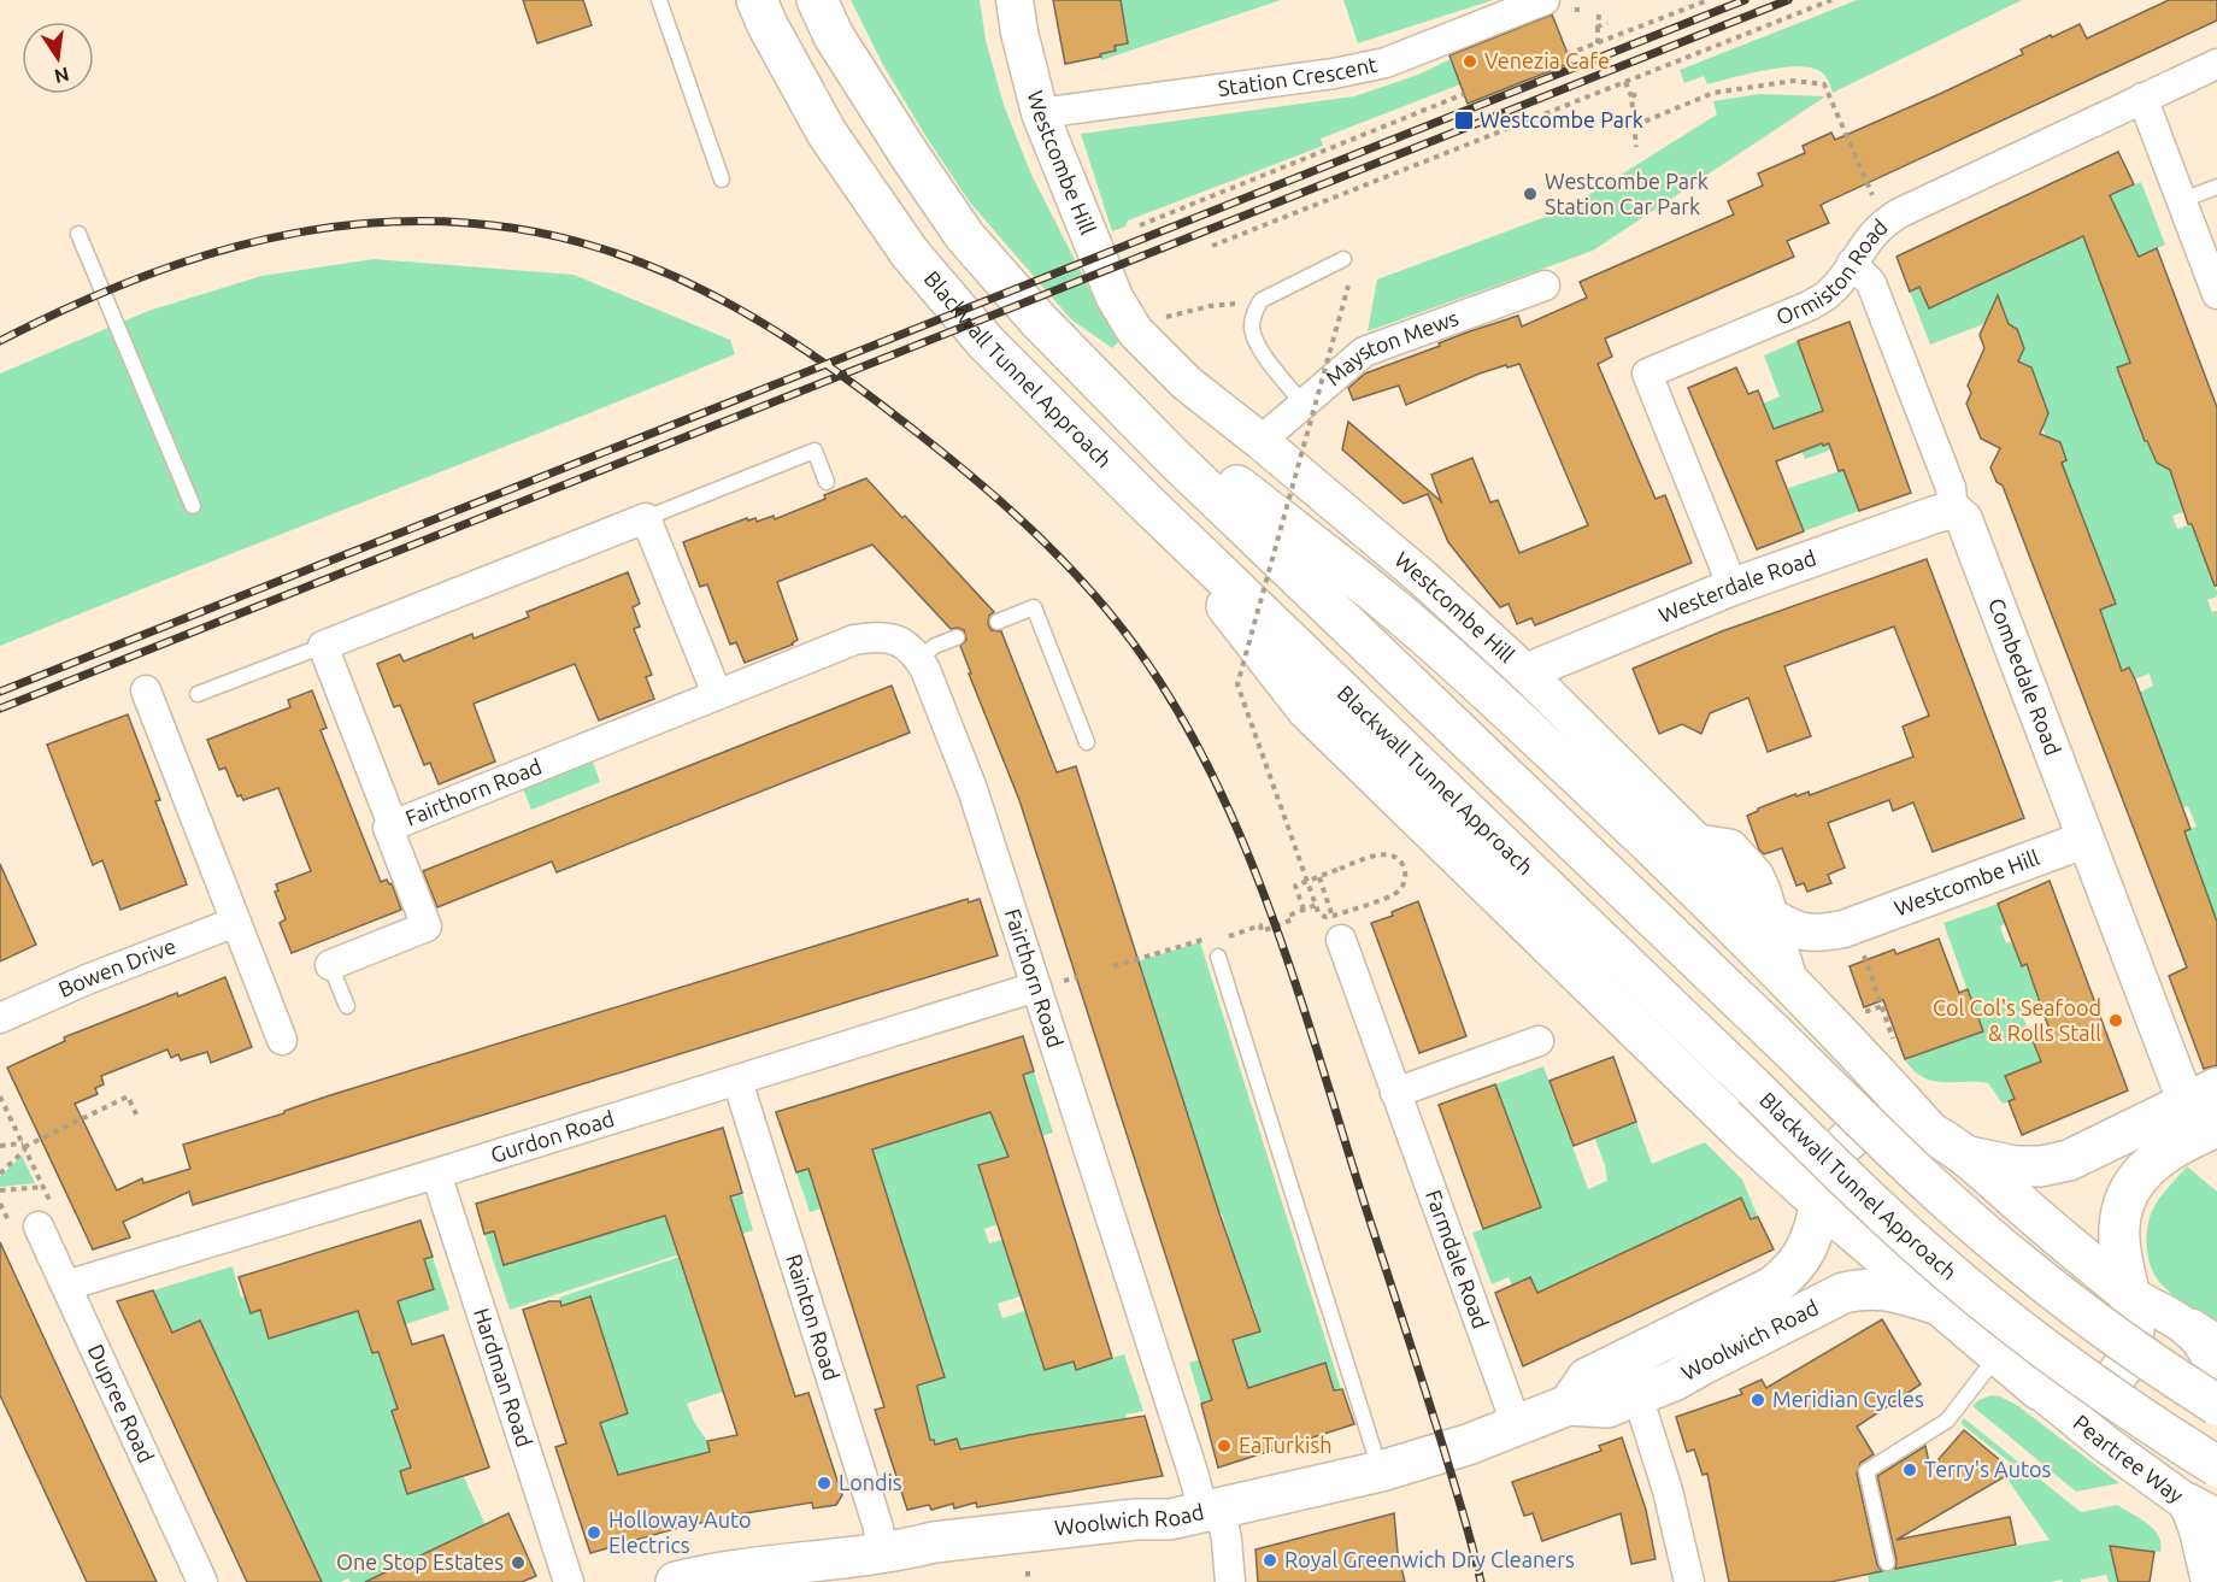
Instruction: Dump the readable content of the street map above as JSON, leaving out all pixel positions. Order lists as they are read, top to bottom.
{
  "streets": {
    "main road": ["Blackwall Tunnel Approach", "Woolwich Road"],
    "street": [
      "Station Crescent",
      "Westcombe Hill",
      "Ormiston Road",
      "Mayston Mews",
      "Westerdale Road",
      "Combedale Road",
      "Fairthorn Road",
      "Bowen Drive",
      "Gurdon Road",
      "Farmdale Road",
      "Rainton Road",
      "Hardman Road",
      "Dupree Road",
      "Peartree Way"
    ]
  },
  "crossings": [
    ["Station Crescent", "Westcombe Hill"],
    ["Westcombe Hill", "Mayston Mews"],
    ["Westcombe Hill", "Westerdale Road"],
    ["Westcombe Hill", "Combedale Road"],
    ["Ormiston Road", "Westerdale Road"],
    ["Ormiston Road", "Combedale Road"],
    ["Westerdale Road", "Combedale Road"],
    ["Combedale Road", "Woolwich Road"],
    ["Fairthorn Road", "Gurdon Road"],
    ["Fairthorn Road", "Woolwich Road"],
    ["Gurdon Road", "Rainton Road"],
    ["Gurdon Road", "Hardman Road"],
    ["Gurdon Road", "Dupree Road"],
    ["Farmdale Road", "Woolwich Road"],
    ["Rainton Road", "Woolwich Road"],
    ["Woolwich Road", "Peartree Way"]
  ],
  "places": {
    "other": [
      "Venezia Cafe",
      "Westcombe Park Station Car Park",
      "Col Col's Seafood & Rolls Stall",
      "Meridian Cycles",
      "EaTurkish",
      "Terry's Autos",
      "Londis",
      "Holloway Auto Electrics",
      "Royal Greenwich Dry Cleaners",
      "One Stop Estates"
    ],
    "transit": ["Westcombe Park"]
  },
  "north": "bottom"
}
